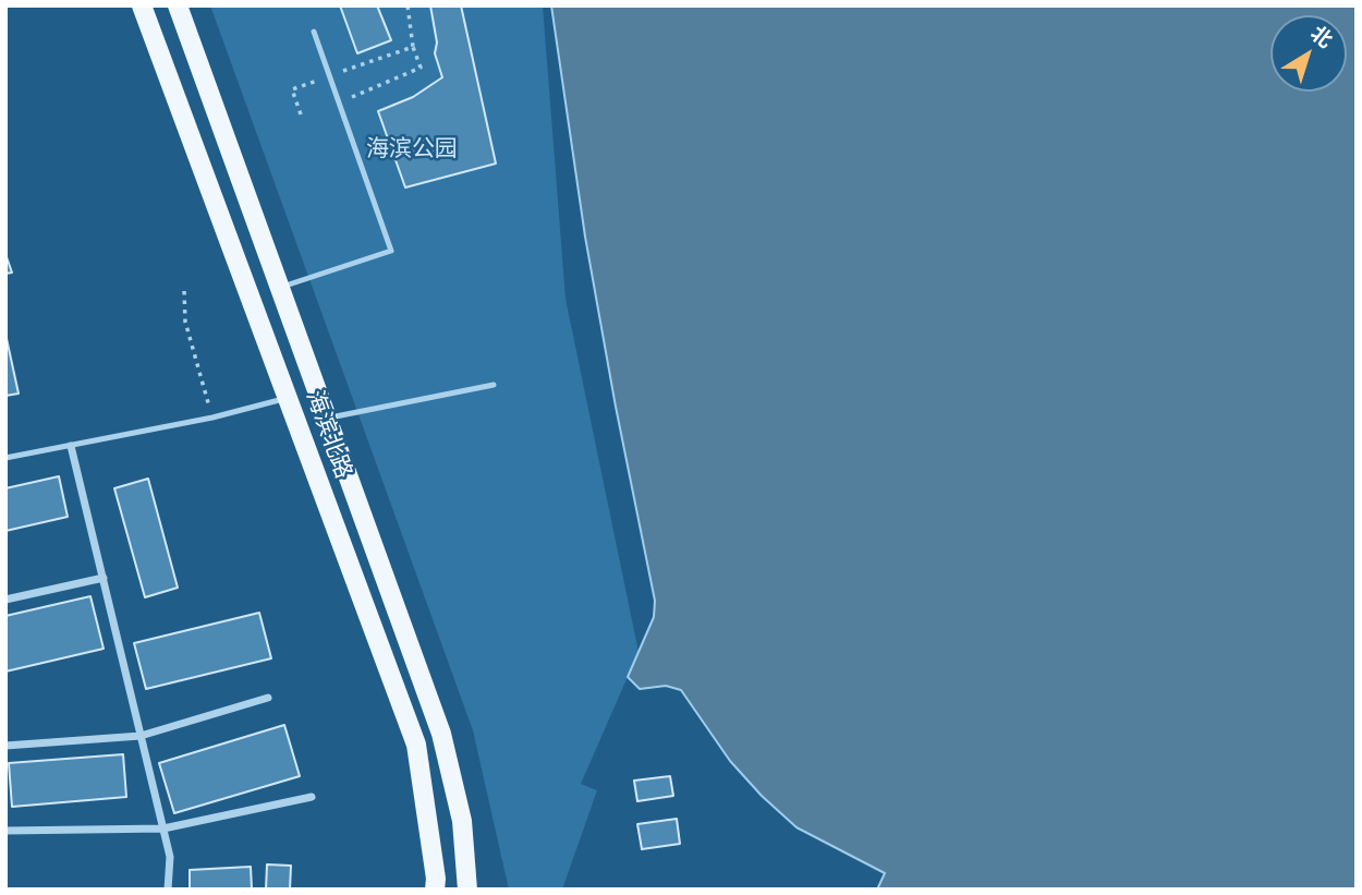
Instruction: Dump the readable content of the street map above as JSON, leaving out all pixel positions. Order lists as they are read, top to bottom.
{
  "streets": {
    "main road": ["海滨北路"]
  },
  "parks": ["海滨公园"],
  "north": "top right"
}
